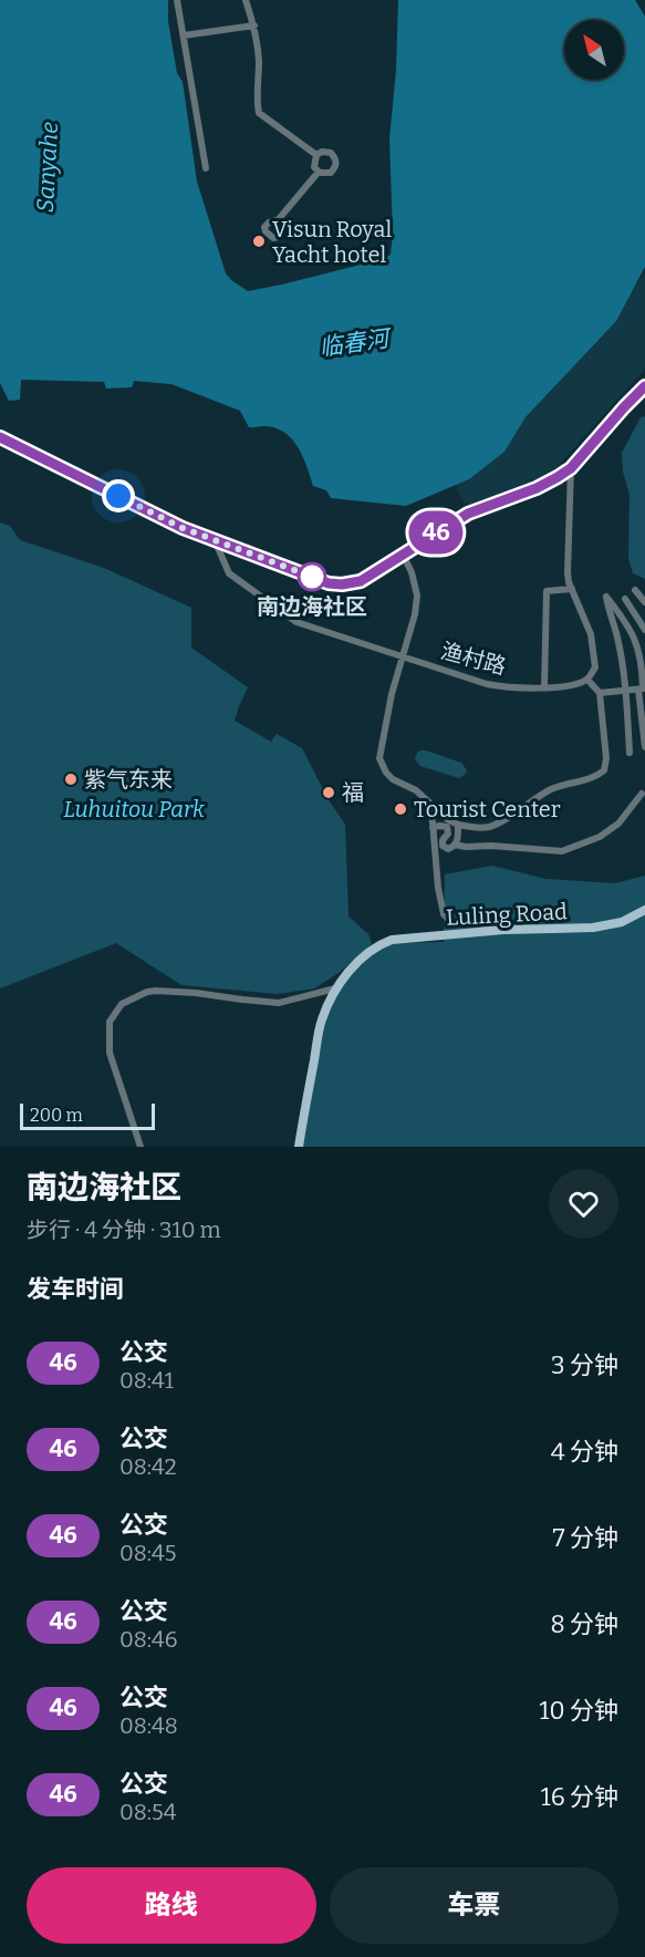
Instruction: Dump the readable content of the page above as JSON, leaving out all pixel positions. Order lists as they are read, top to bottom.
{
  "streets": {
    "main road": ["Luling Road"],
    "street": ["渔村路"]
  },
  "water": ["Sanyahe", "临春河"],
  "parks": ["Luhuitou Park"],
  "places": [
    "Visun Royal Yacht hotel",
    "南边海社区",
    "紫气东来",
    "福",
    "Tourist Center"
  ],
  "lines": ["bus line 46"],
  "scale_bar": "200 m",
  "north": "top left",
  "page": {
    "on_map": "46",
    "scale": "200 m",
    "heading": [
      ["南边海社区", "步行 · 4 分钟 · 310 m"],
      "发车时间"
    ],
    "list": [
      {
        "mark": "46",
        "name": "公交",
        "note": "08:41",
        "value": "3 分钟"
      },
      {
        "mark": "46",
        "name": "公交",
        "note": "08:42",
        "value": "4 分钟"
      },
      {
        "mark": "46",
        "name": "公交",
        "note": "08:45",
        "value": "7 分钟"
      },
      {
        "mark": "46",
        "name": "公交",
        "note": "08:46",
        "value": "8 分钟"
      },
      {
        "mark": "46",
        "name": "公交",
        "note": "08:48",
        "value": "10 分钟"
      },
      {
        "mark": "46",
        "name": "公交",
        "note": "08:54",
        "value": "16 分钟"
      }
    ],
    "buttons": ["路线", "车票"]
  }
}
